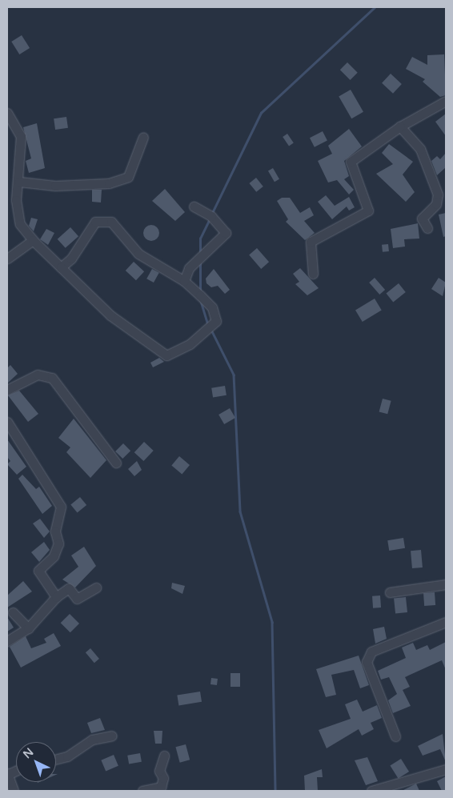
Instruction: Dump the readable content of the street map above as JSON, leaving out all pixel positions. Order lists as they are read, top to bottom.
{
  "north": "top left"
}
